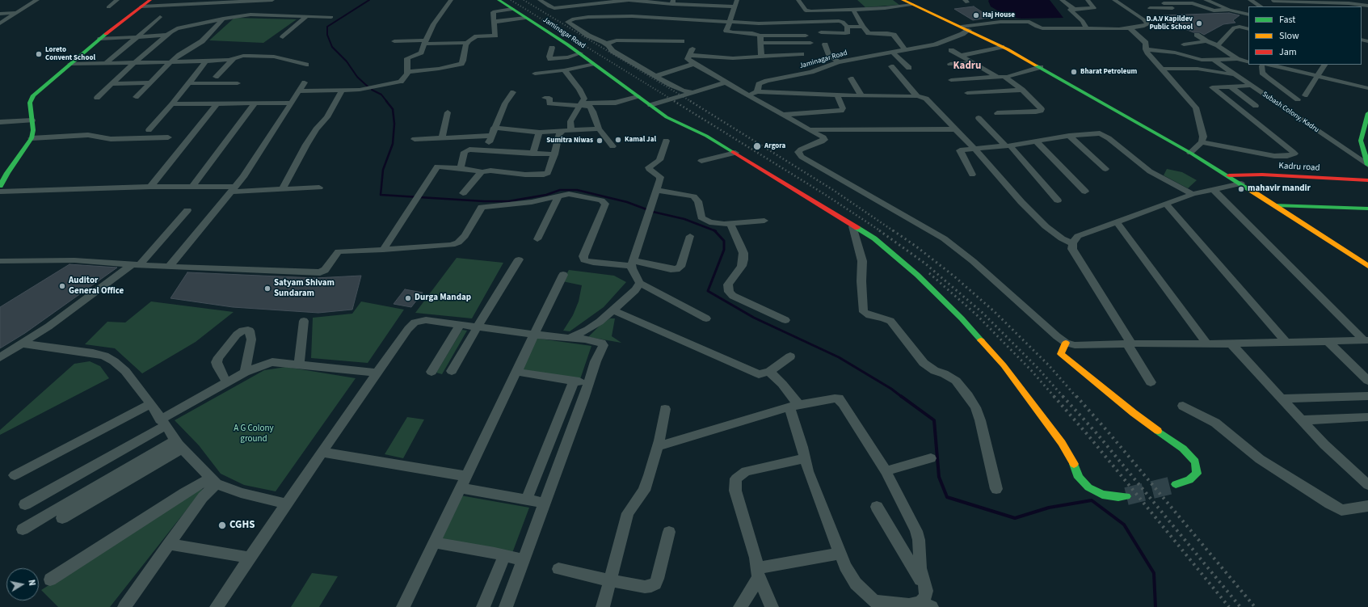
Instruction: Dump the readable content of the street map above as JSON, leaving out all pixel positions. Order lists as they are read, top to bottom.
{
  "streets": {
    "street": ["Jaminagar Road", "Subash Colony, Kadru", "Kadru road"]
  },
  "districts": ["Kadru"],
  "parks": ["A G Colony ground"],
  "places": [
    "Haj House",
    "D.A.V Kapildev Public School",
    "Loreto Convent School",
    "Bharat Petroleum",
    "Kamal Jal",
    "Sumitra Niwas",
    "Argora",
    "mahavir mandir",
    "Auditor General Office",
    "Satyam Shivam Sundaram",
    "Durga Mandap",
    "CGHS"
  ],
  "legend": ["Fast", "Slow", "Jam"],
  "north": "right"
}
